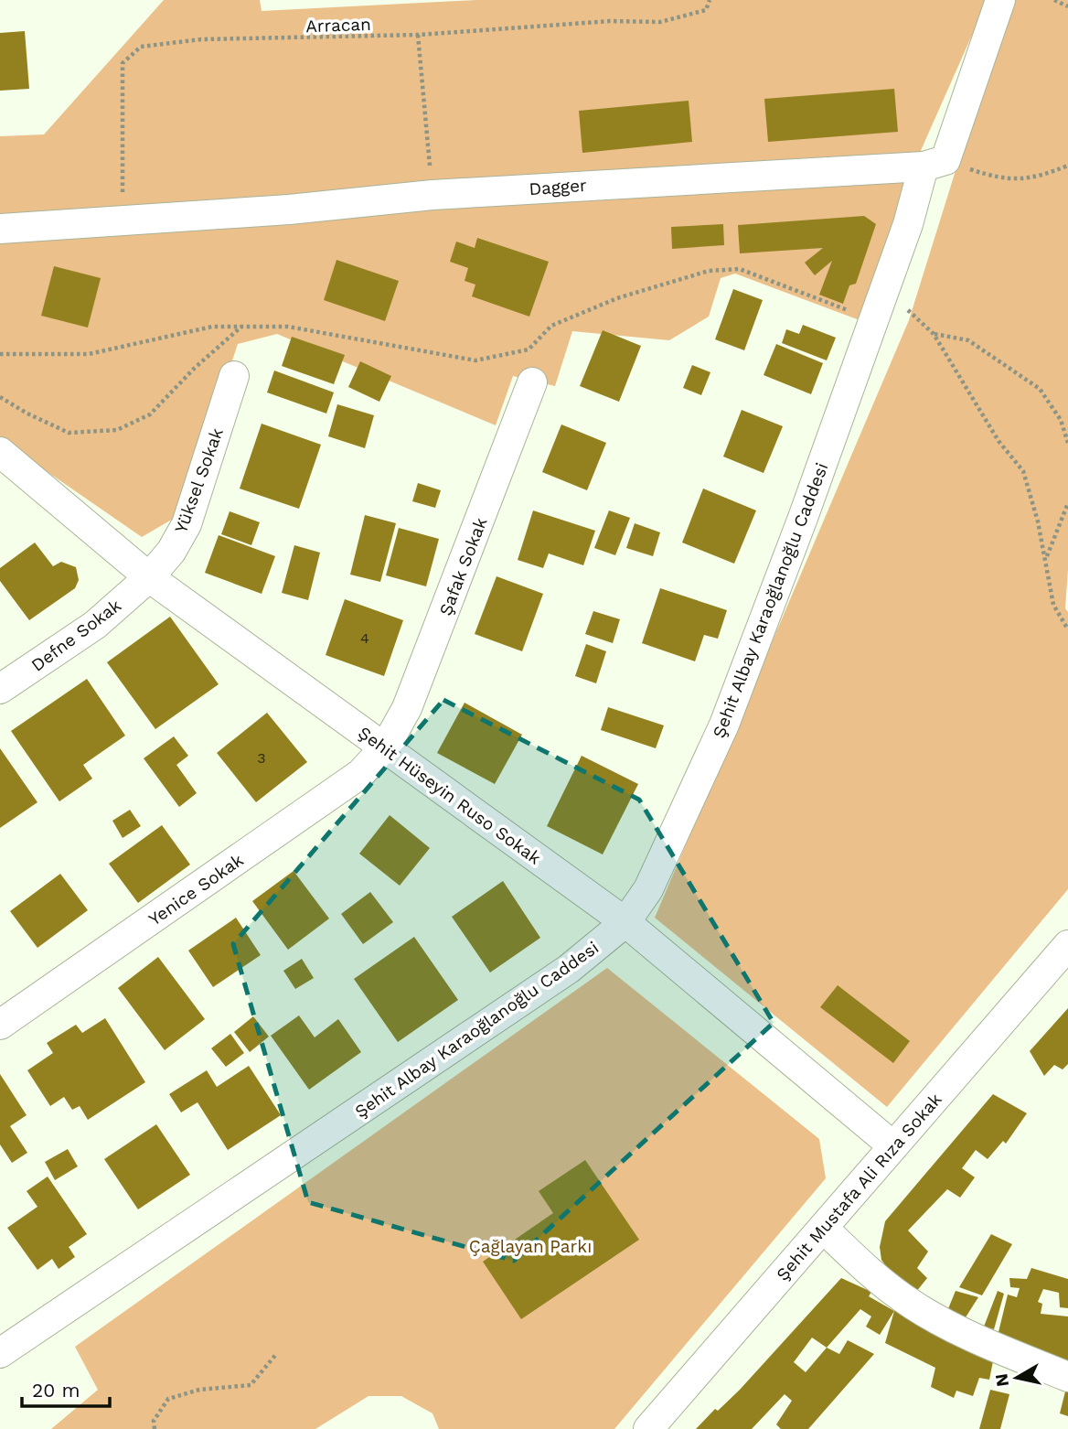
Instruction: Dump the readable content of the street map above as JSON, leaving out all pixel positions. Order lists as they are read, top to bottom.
{
  "streets": {
    "street": [
      "Dagger",
      "Yüksel Sokak",
      "Şafak Sokak",
      "Şehit Albay Karaoğlanoğlu Caddesi",
      "Defne Sokak",
      "Şehit Hüseyin Ruso Sokak",
      "Yenice Sokak",
      "Şehit Mustafa Ali Rıza Sokak"
    ],
    "path": ["Arracan"]
  },
  "crossings": [
    ["Arracan", "Dagger"],
    ["Dagger", "Şehit Albay Karaoğlanoğlu Caddesi"],
    ["Yüksel Sokak", "Defne Sokak"],
    ["Yüksel Sokak", "Şehit Hüseyin Ruso Sokak"],
    ["Şafak Sokak", "Şehit Hüseyin Ruso Sokak"],
    ["Şafak Sokak", "Yenice Sokak"],
    ["Şehit Albay Karaoğlanoğlu Caddesi", "Şehit Hüseyin Ruso Sokak"],
    ["Defne Sokak", "Şehit Hüseyin Ruso Sokak"],
    ["Şehit Hüseyin Ruso Sokak", "Yenice Sokak"],
    ["Şehit Hüseyin Ruso Sokak", "Şehit Mustafa Ali Rıza Sokak"]
  ],
  "parks": ["Çağlayan Parkı"],
  "house_numbers": ["4", "3"],
  "scale_bar": "20 m",
  "north": "left"
}
